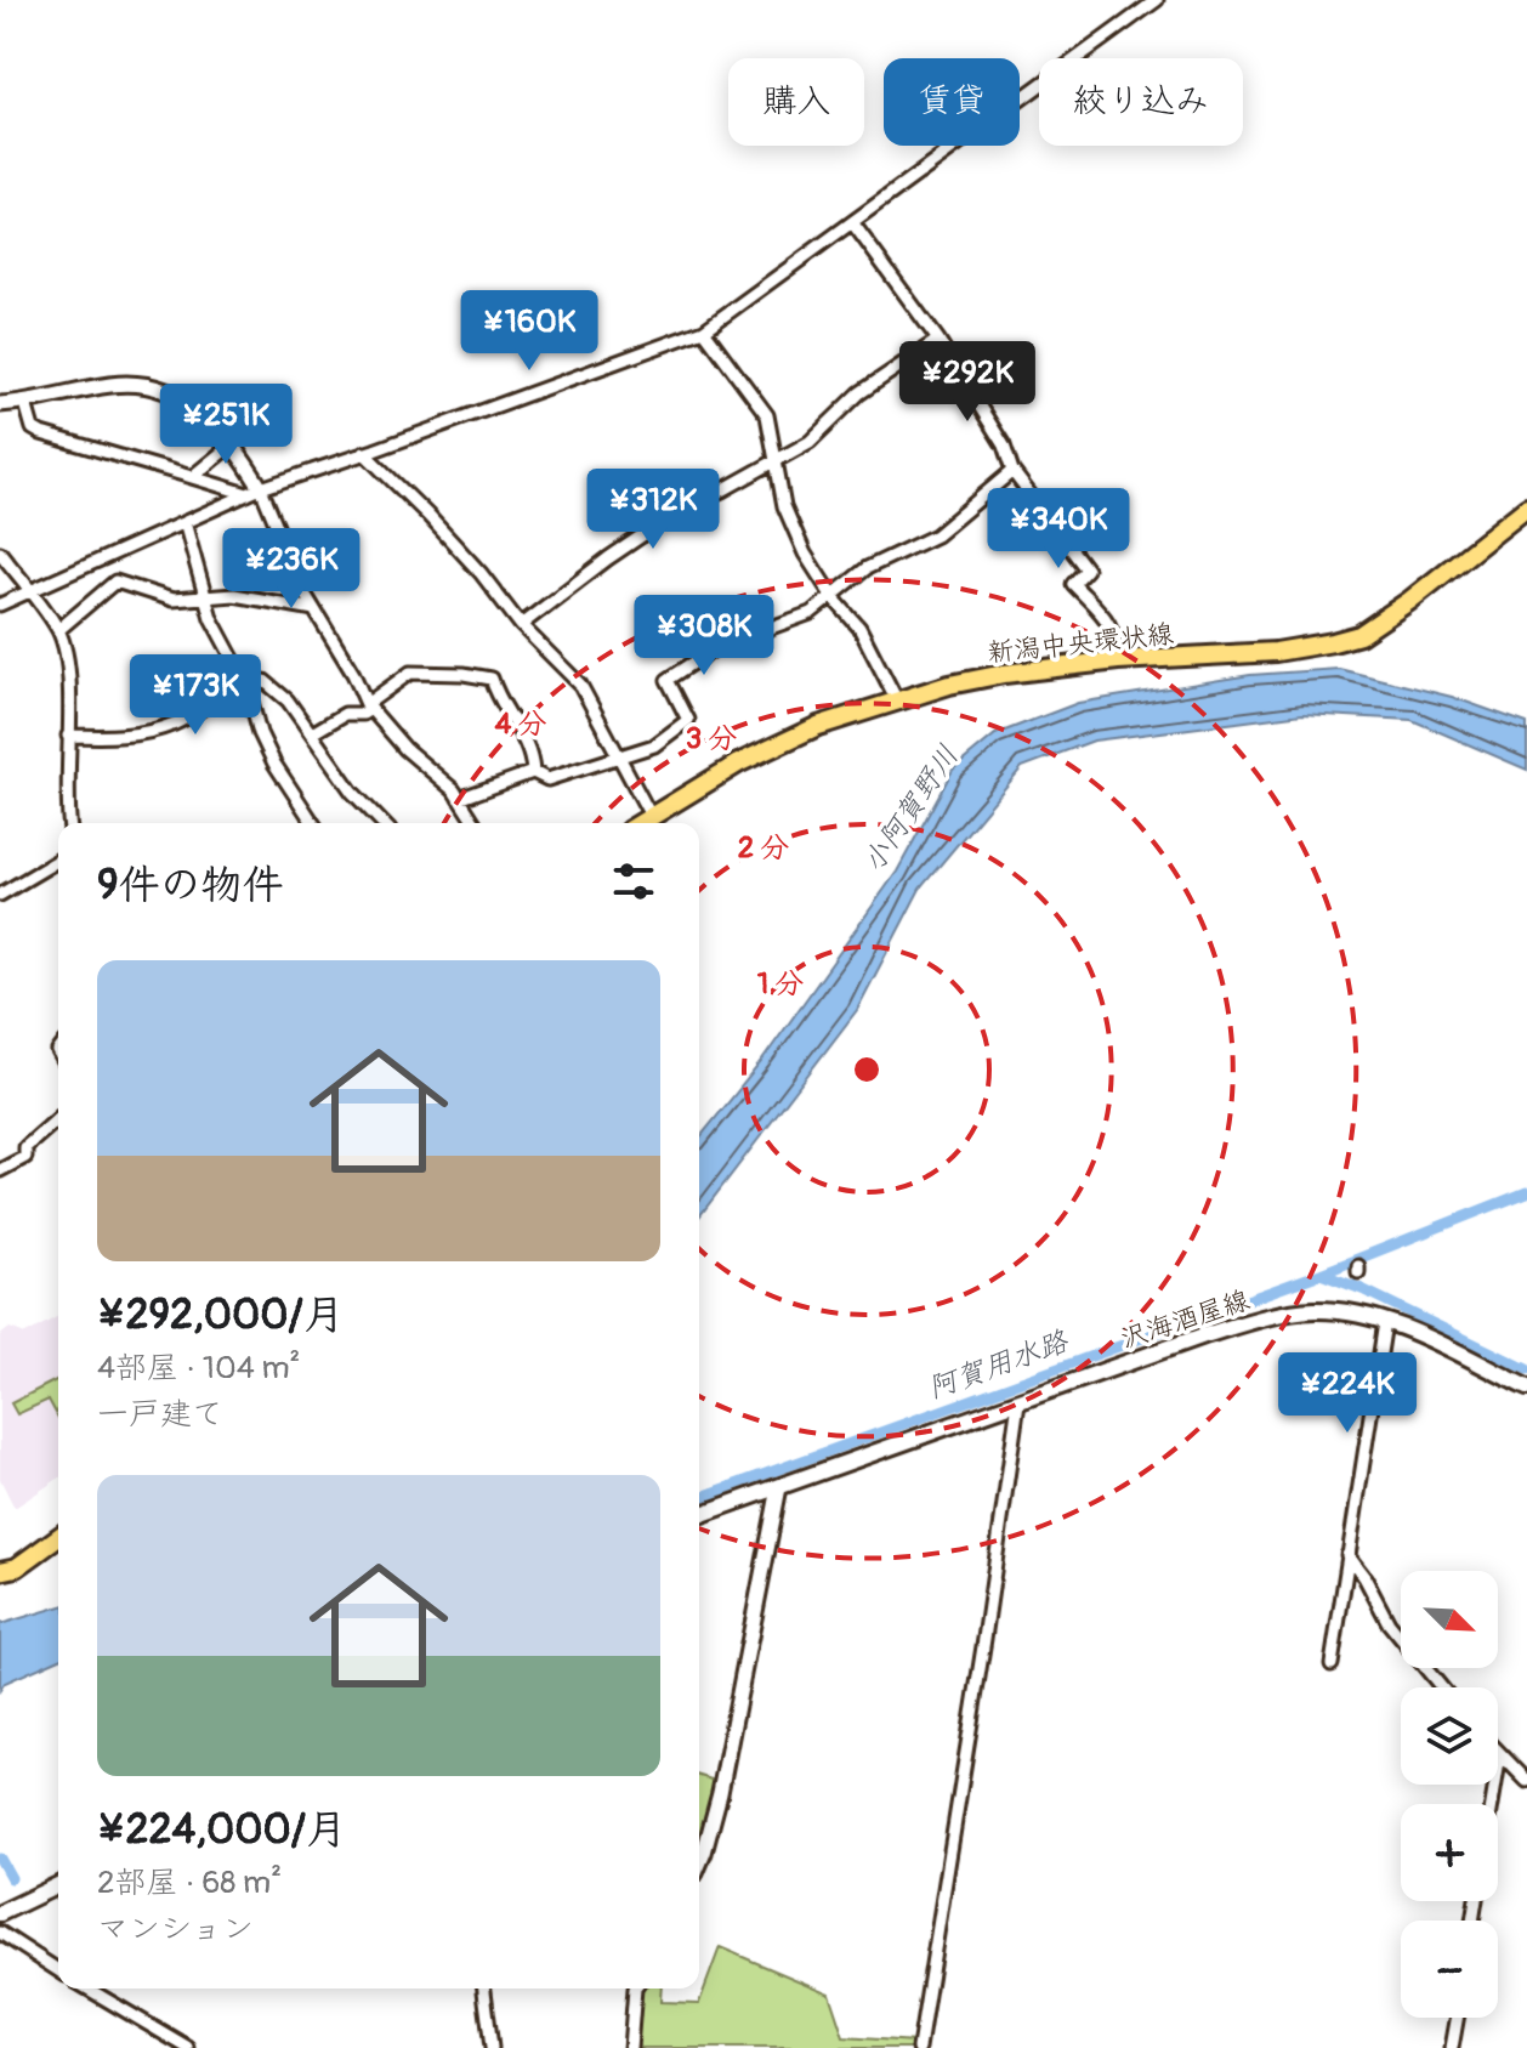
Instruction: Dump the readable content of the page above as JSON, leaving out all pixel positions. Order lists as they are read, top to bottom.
{
  "streets": {
    "main road": ["新潟中央環状線", "沢海酒屋線"]
  },
  "water": ["小阿賀野川", "阿賀用水路"],
  "north": "bottom right",
  "page": {
    "chip": ["購入", "賃貸", "絞り込み"],
    "price": [
      "¥160K",
      "¥292K",
      "¥251K",
      "¥312K",
      "¥340K",
      "¥236K",
      "¥308K",
      "¥173K",
      "¥224K"
    ],
    "heading": "9件の物件",
    "list": [
      {
        "name": "¥292,000/月",
        "note": "4部屋 · 104 m² · 一戸建て"
      },
      {
        "name": "¥224,000/月",
        "note": "2部屋 · 68 m² · マンション"
      }
    ],
    "map_buttons": ["+", "−"]
  },
  "rings": [
    "4 分",
    "3 分",
    "2 分",
    "1 分"
  ]
}
